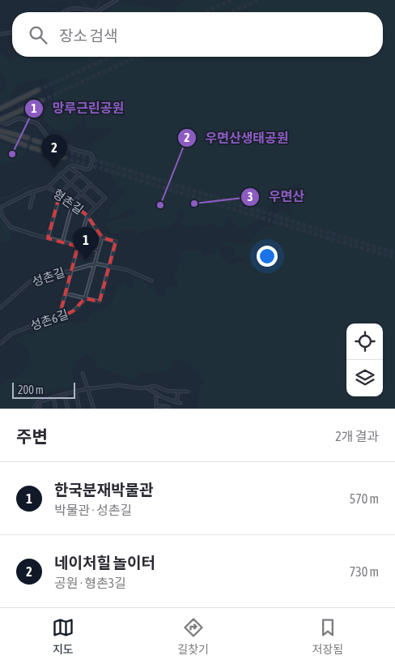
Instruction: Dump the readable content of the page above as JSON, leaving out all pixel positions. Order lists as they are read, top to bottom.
{
  "streets": {
    "street": ["형촌길", "성촌길", "성촌6길"]
  },
  "crossings": [
    ["성촌길", "성촌6길"]
  ],
  "places": ["망루근린공원", "우면산", "우면산생태공원"],
  "scale_bar": "200 m",
  "page": {
    "search": "장소 검색",
    "pins": ["2", "1"],
    "scale": "200 m",
    "heading": ["주변", "2개 결과"],
    "list": [
      {
        "mark": "1",
        "name": "한국분재박물관",
        "note": "박물관 · 성촌길",
        "value": "570 m"
      },
      {
        "mark": "2",
        "name": "네이처힐 놀이터",
        "note": "공원 · 형촌3길",
        "value": "730 m"
      }
    ],
    "nav": ["지도", "길찾기", "저장됨"]
  }
}
